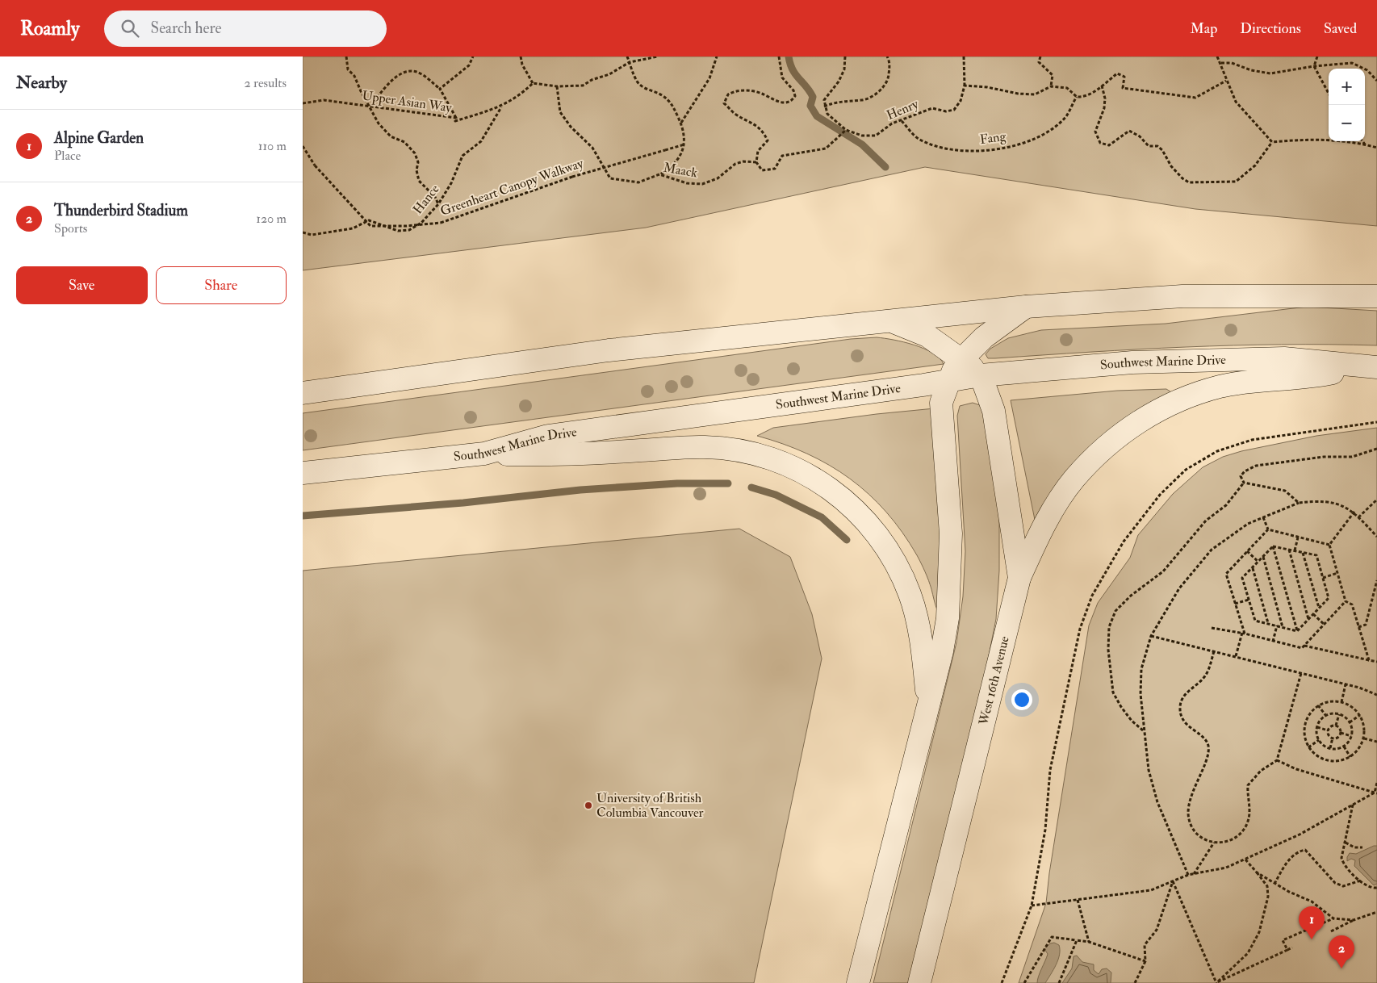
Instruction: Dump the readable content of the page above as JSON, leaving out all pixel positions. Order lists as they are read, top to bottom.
{
  "streets": {
    "main road": ["Southwest Marine Drive", "West 16th Avenue"],
    "path": [
      "Upper Asian Way",
      "Henry",
      "Fang",
      "Maack",
      "Greenheart Canopy Walkway",
      "Hance"
    ]
  },
  "crossings": [
    ["Upper Asian Way", "Hance"],
    ["Henry", "Fang"],
    ["Southwest Marine Drive", "West 16th Avenue"]
  ],
  "places": ["University of British Columbia Vancouver"],
  "page": {
    "header": "Roamly",
    "search": "Search here",
    "nav": ["Map", "Directions", "Saved"],
    "heading": ["Nearby", "2 results"],
    "map_buttons": ["+", "−"],
    "list": [
      {
        "mark": "1",
        "name": "Alpine Garden",
        "note": "Place",
        "value": "110 m"
      },
      {
        "mark": "2",
        "name": "Thunderbird Stadium",
        "note": "Sports",
        "value": "120 m"
      }
    ],
    "buttons": ["Save", "Share"],
    "pins": ["1", "2"]
  }
}
